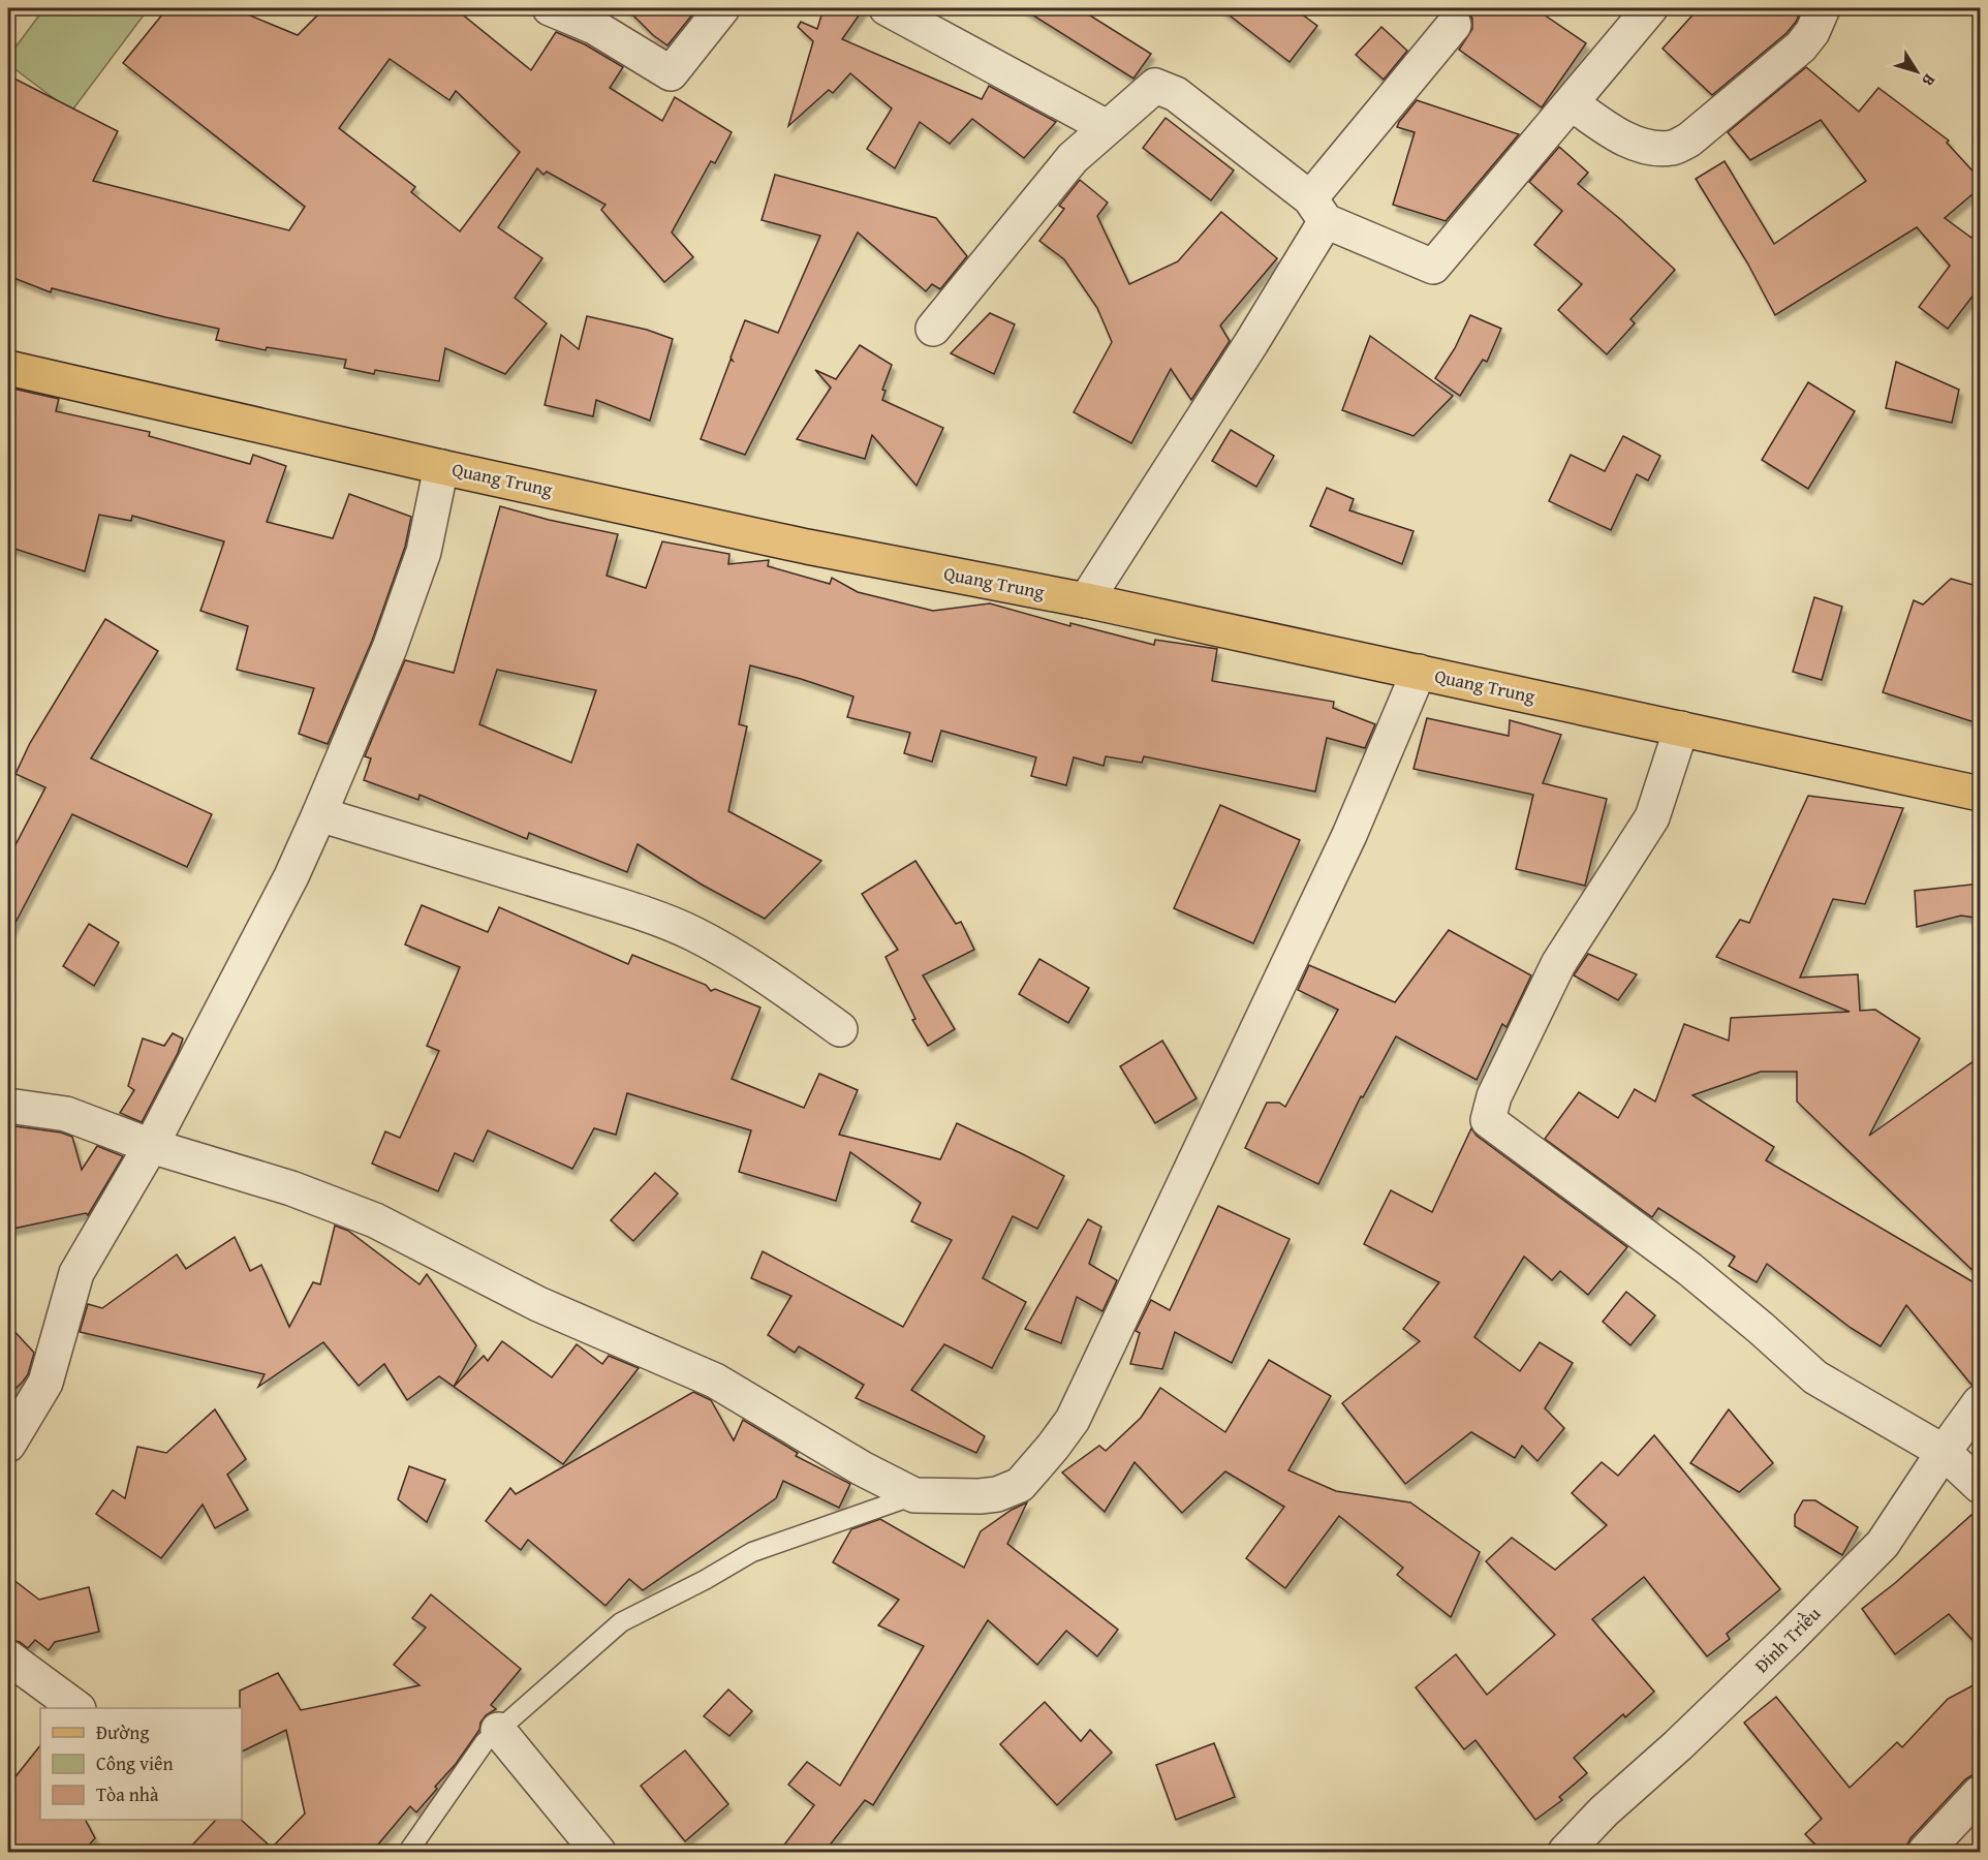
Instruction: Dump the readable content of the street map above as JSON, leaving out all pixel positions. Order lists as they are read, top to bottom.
{
  "streets": {
    "main road": ["Quang Trung"],
    "street": ["Đinh Triều"]
  },
  "legend": ["Đường", "Công viên", "Tòa nhà"],
  "north": "bottom right"
}
